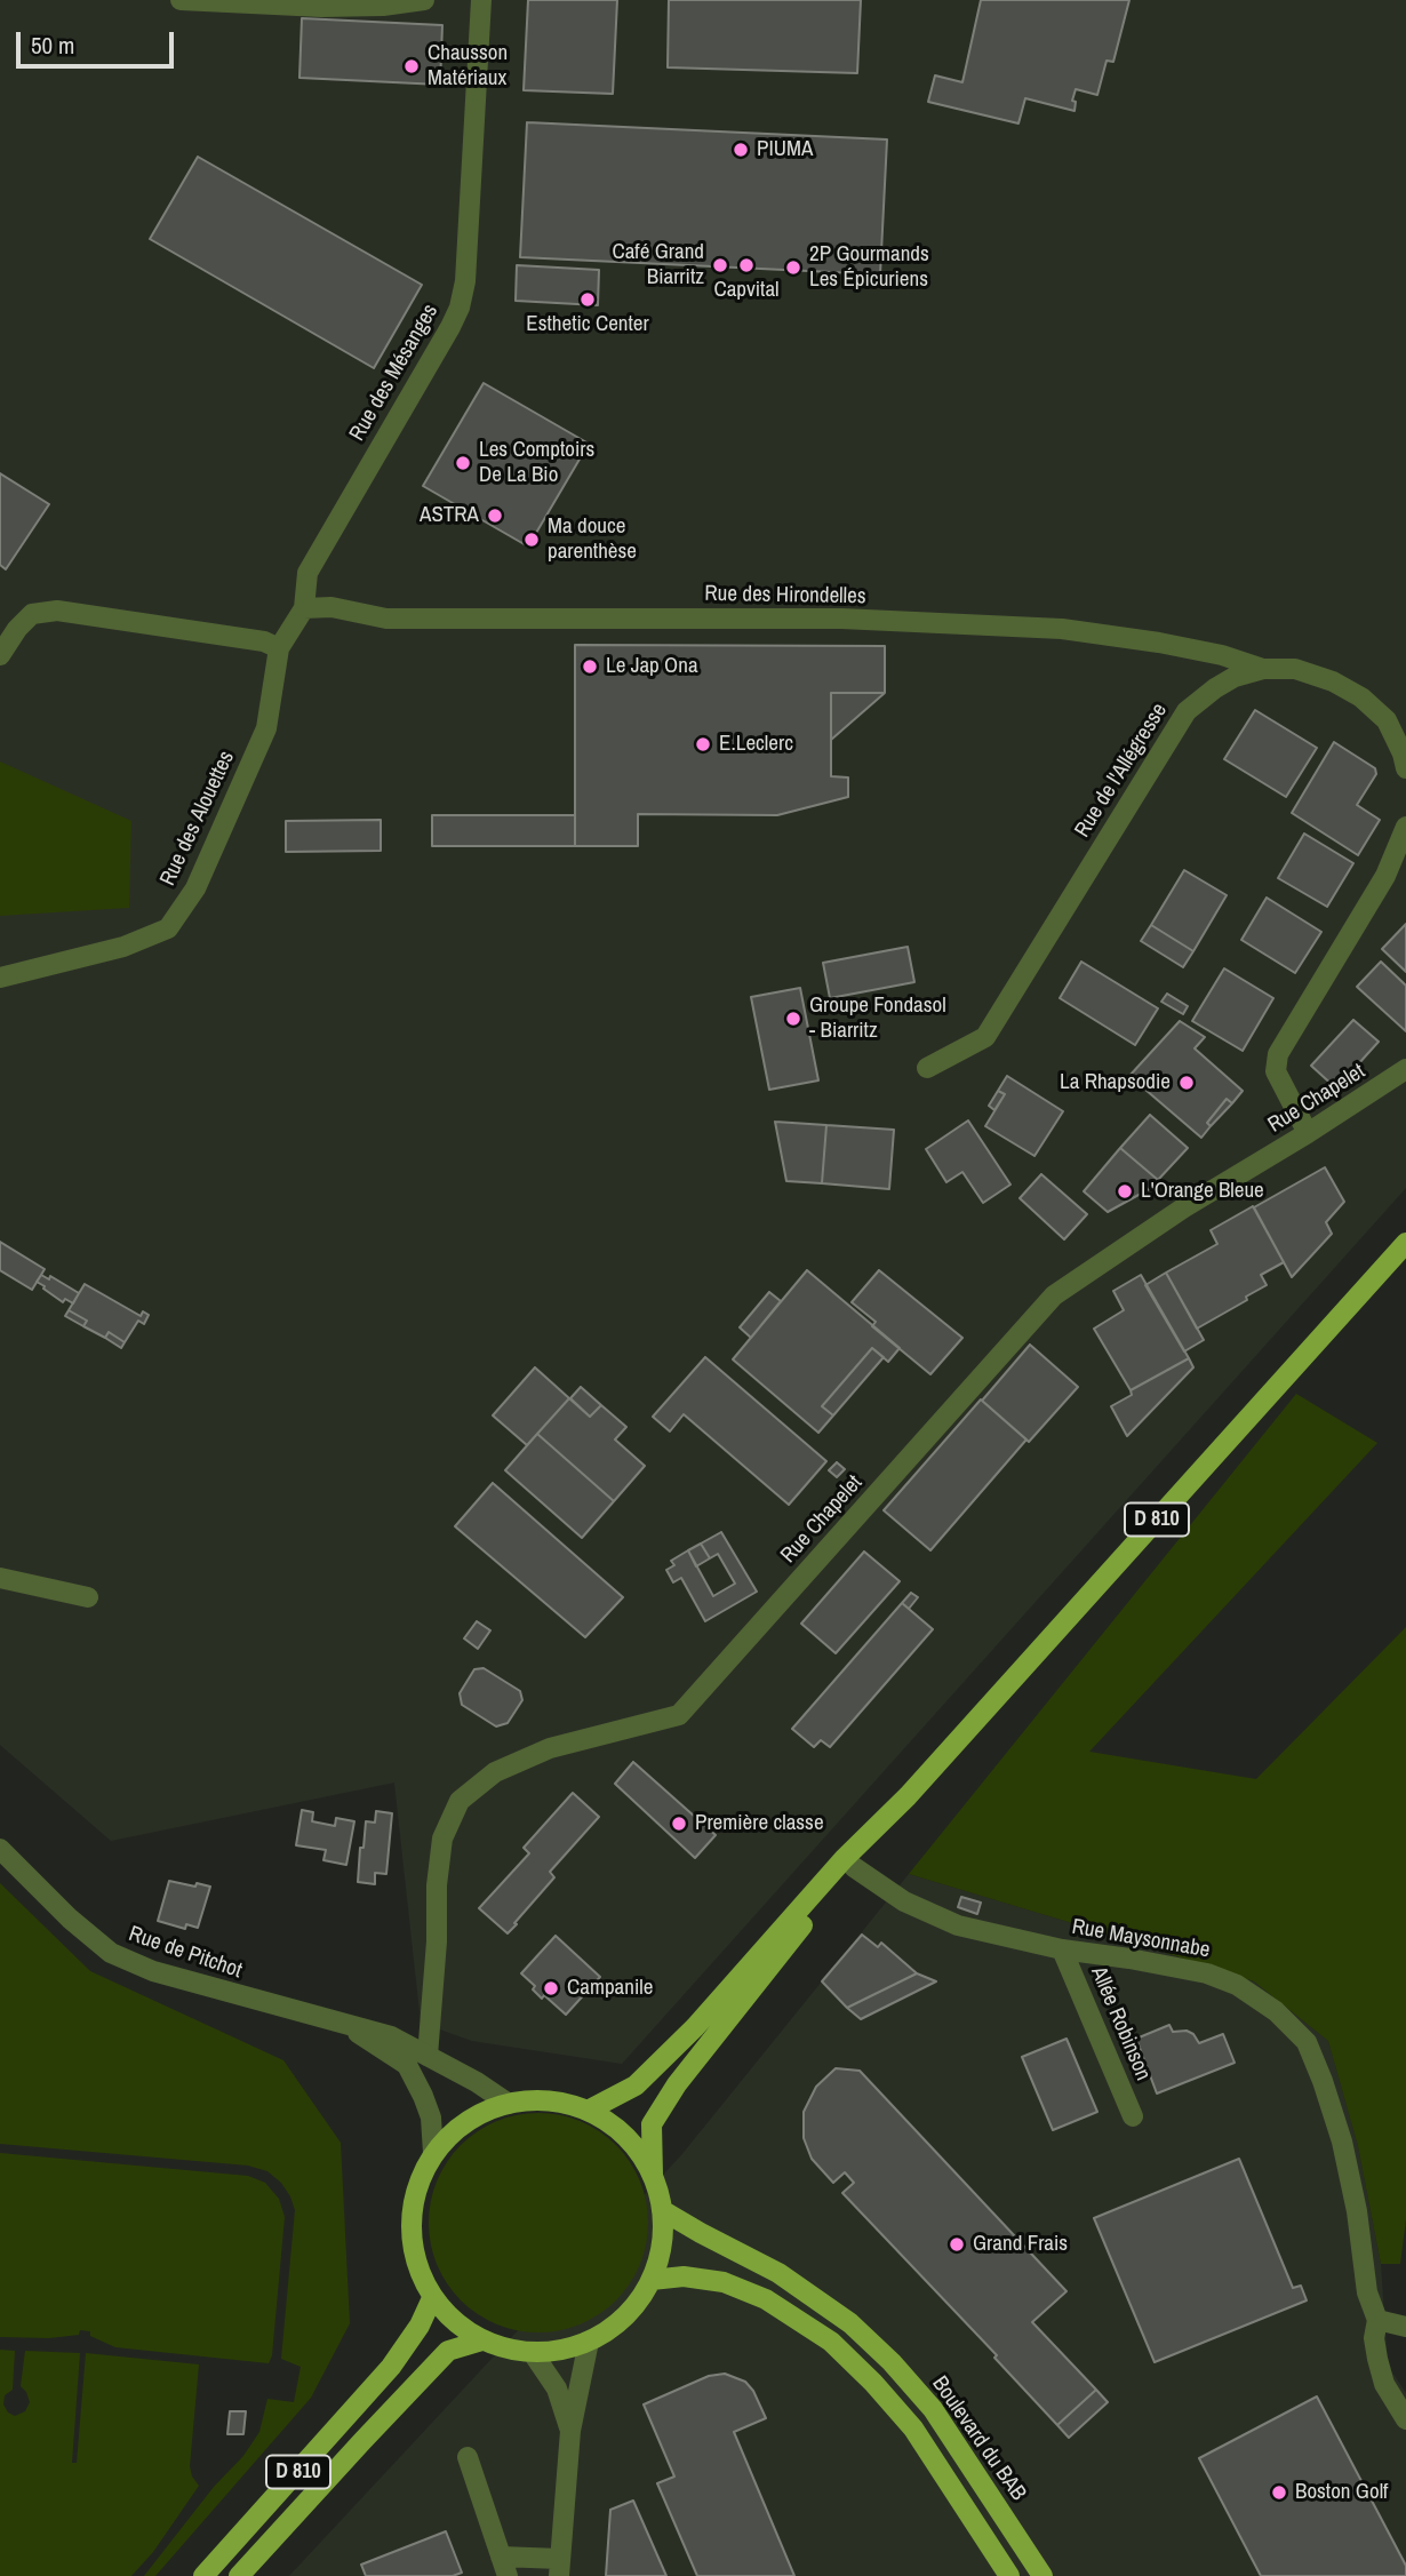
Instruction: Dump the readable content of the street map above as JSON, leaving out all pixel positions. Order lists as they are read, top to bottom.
{
  "streets": {
    "main road": ["D 810", "Boulevard du BAB"],
    "street": [
      "Rue des Mésanges",
      "Rue des Hirondelles",
      "Rue de l'Allégresse",
      "Rue des Alouettes",
      "Rue Chapelet",
      "Rue Maysonnabe",
      "Rue de Pitchot",
      "Allée Robinson"
    ]
  },
  "crossings": [
    ["Rue des Mésanges", "Rue des Hirondelles"],
    ["Rue des Mésanges", "Rue des Alouettes"],
    ["Rue des Hirondelles", "Rue de l'Allégresse"],
    ["Rue des Hirondelles", "Rue des Alouettes"],
    ["D 810", "Rue Maysonnabe"],
    ["D 810", "Boulevard du BAB"],
    ["Rue Maysonnabe", "Allée Robinson"]
  ],
  "places": [
    "Chausson Matériaux",
    "PIUMA",
    "Café Grand Biarritz",
    "Capvital",
    "2P Gourmands Les Épicuriens",
    "Esthetic Center",
    "Les Comptoirs De La Bio",
    "ASTRA",
    "Ma douce parenthèse",
    "Le Jap Ona",
    "E.Leclerc",
    "Groupe Fondasol - Biarritz",
    "La Rhapsodie",
    "L'Orange Bleue",
    "Première classe",
    "Campanile",
    "Grand Frais",
    "Boston Golf"
  ],
  "scale_bar": "50 m"
}
